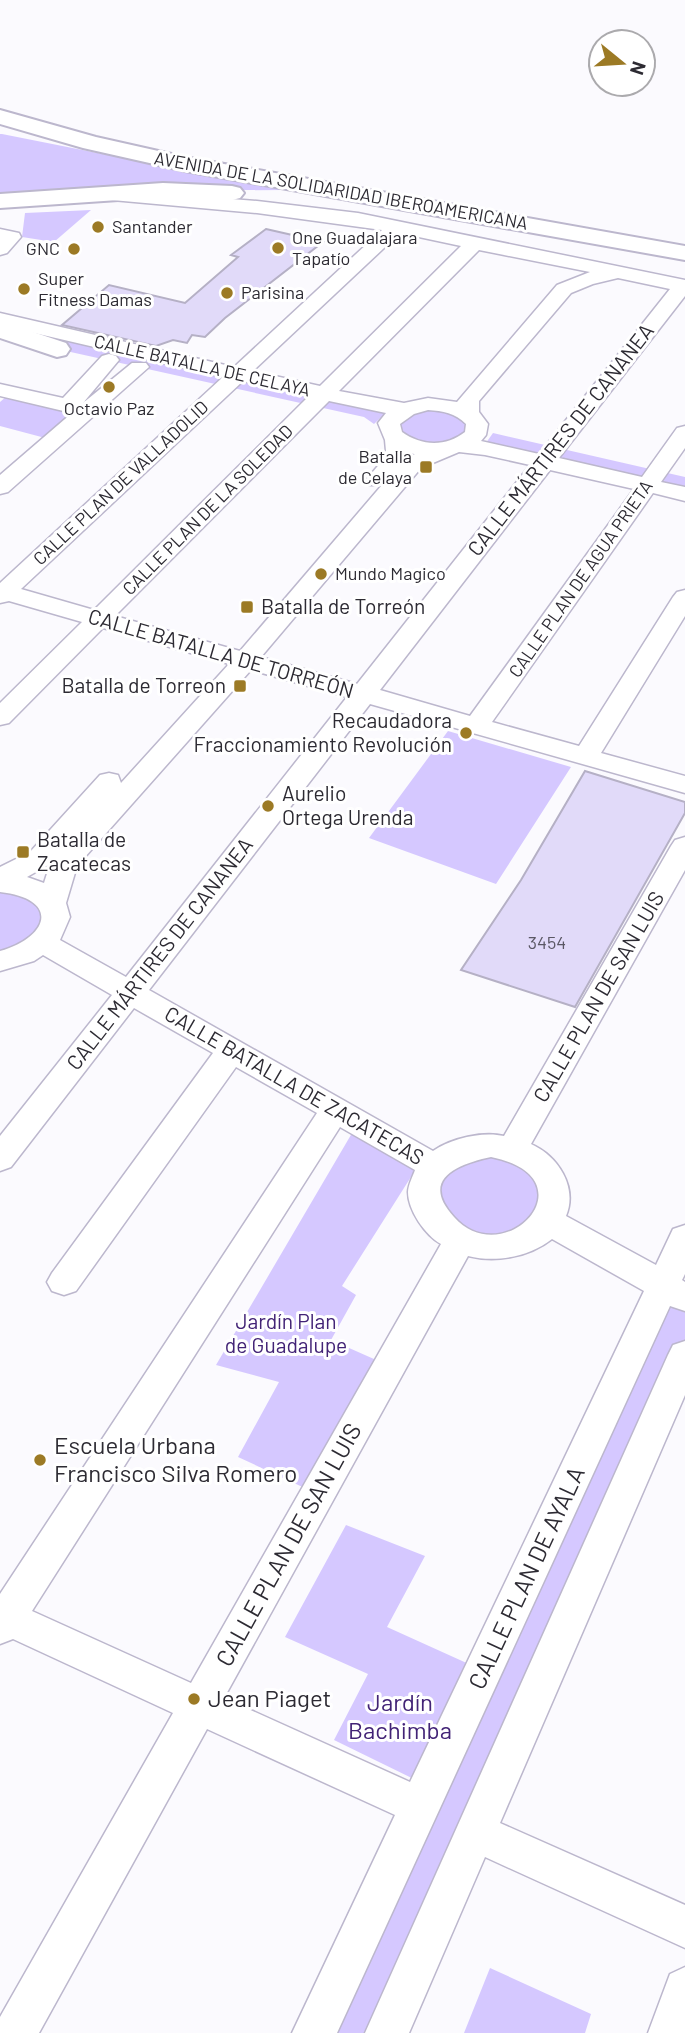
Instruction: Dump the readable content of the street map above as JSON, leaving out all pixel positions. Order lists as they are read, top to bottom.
{
  "streets": {
    "highway": ["AVENIDA DE LA SOLIDARIDAD IBEROAMERICANA"],
    "street": [
      "CALLE BATALLA DE CELAYA",
      "CALLE MÁRTIRES DE CANANEA",
      "CALLE PLAN DE VALLADOLID",
      "CALLE PLAN DE LA SOLEDAD",
      "CALLE PLAN DE AGUA PRIETA",
      "CALLE BATALLA DE TORREÓN",
      "CALLE PLAN DE SAN LUIS",
      "CALLE BATALLA DE ZACATECAS",
      "CALLE PLAN DE AYALA"
    ]
  },
  "crossings": [
    ["AVENIDA DE LA SOLIDARIDAD IBEROAMERICANA", "CALLE MÁRTIRES DE CANANEA"],
    ["CALLE BATALLA DE CELAYA", "CALLE PLAN DE VALLADOLID"],
    ["CALLE BATALLA DE CELAYA", "CALLE PLAN DE LA SOLEDAD"],
    ["CALLE MÁRTIRES DE CANANEA", "CALLE BATALLA DE TORREÓN"],
    ["CALLE MÁRTIRES DE CANANEA", "CALLE BATALLA DE ZACATECAS"],
    ["CALLE PLAN DE VALLADOLID", "CALLE BATALLA DE TORREÓN"],
    ["CALLE PLAN DE LA SOLEDAD", "CALLE BATALLA DE TORREÓN"],
    ["CALLE PLAN DE AGUA PRIETA", "CALLE BATALLA DE TORREÓN"],
    ["CALLE PLAN DE SAN LUIS", "CALLE BATALLA DE ZACATECAS"]
  ],
  "parks": ["Jardín Plan de Guadalupe", "Jardín Bachimba"],
  "places": {
    "other": [
      "Santander",
      "One Guadalajara Tapatío",
      "GNC",
      "Super Fitness Damas",
      "Parisina",
      "Octavio Paz",
      "Mundo Magico",
      "Recaudadora Fraccionamiento Revolución",
      "Aurelio Ortega Urenda",
      "Escuela Urbana Francisco Silva Romero",
      "Jean Piaget"
    ],
    "transit": [
      "Batalla de Celaya",
      "Batalla de Torreón",
      "Batalla de Torreon",
      "Batalla de Zacatecas"
    ]
  },
  "house_numbers": ["3454"],
  "north": "right"
}
